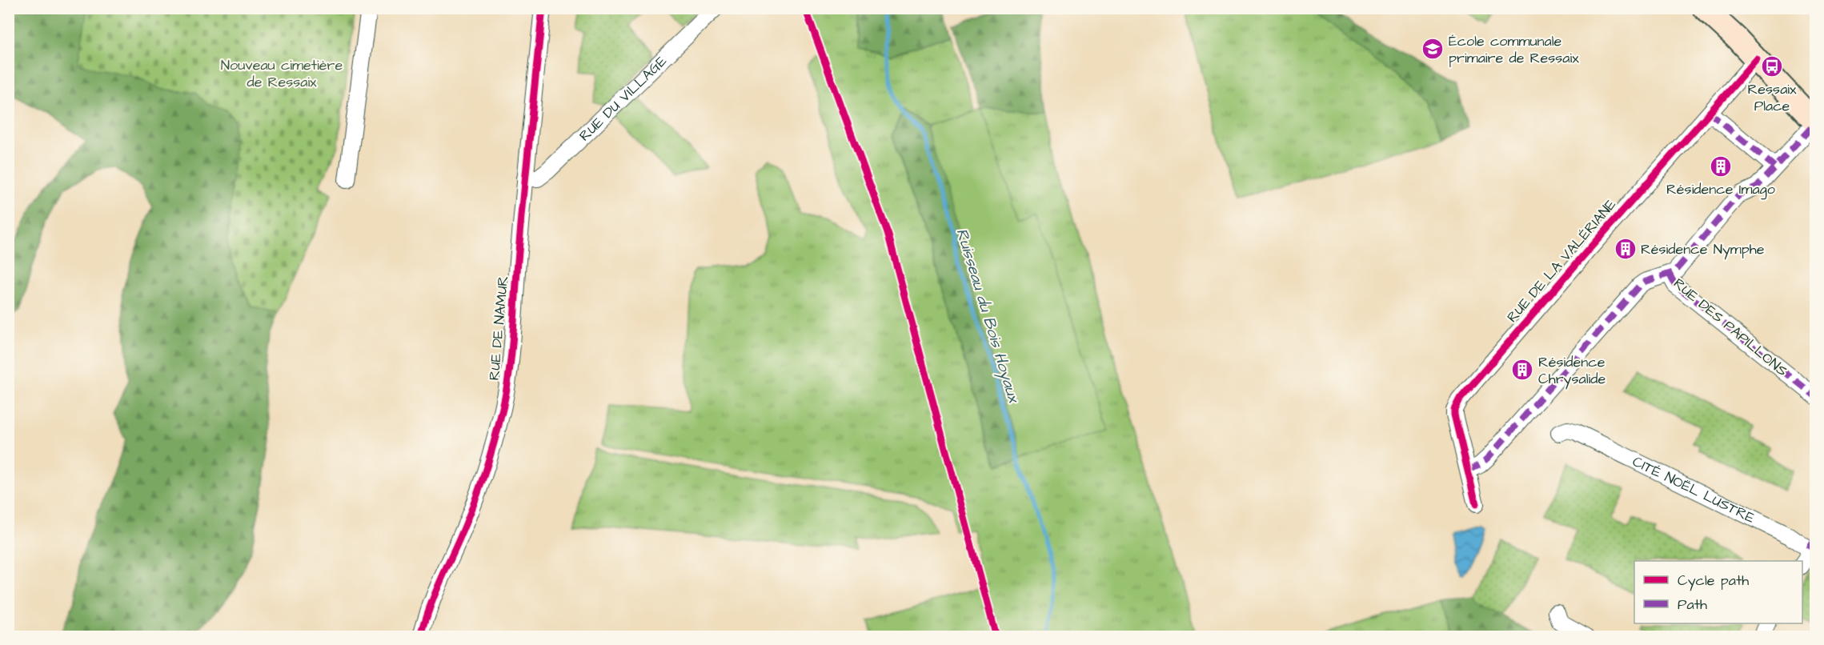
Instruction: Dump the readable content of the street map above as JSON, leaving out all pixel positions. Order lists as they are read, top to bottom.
{
  "streets": {
    "street": [
      "RUE DU VILLAGE",
      "RUE DE LA VALÉRIANE",
      "RUE DES PAPILLONS",
      "RUE DE NAMUR",
      "CITÉ NOËL LUSTRE"
    ]
  },
  "crossings": [
    ["RUE DU VILLAGE", "RUE DE NAMUR"]
  ],
  "water": ["Ruisseau du Bois Hoyaux"],
  "parks": ["Nouveau cimetière de Ressaix"],
  "places": {
    "school or university": ["École communale primaire de Ressaix"],
    "bus stop": ["Ressaix Place"],
    "building": ["Résidence Imago", "Résidence Nymphe", "Résidence Chrysalide"]
  },
  "legend": ["Cycle path", "Path"]
}
